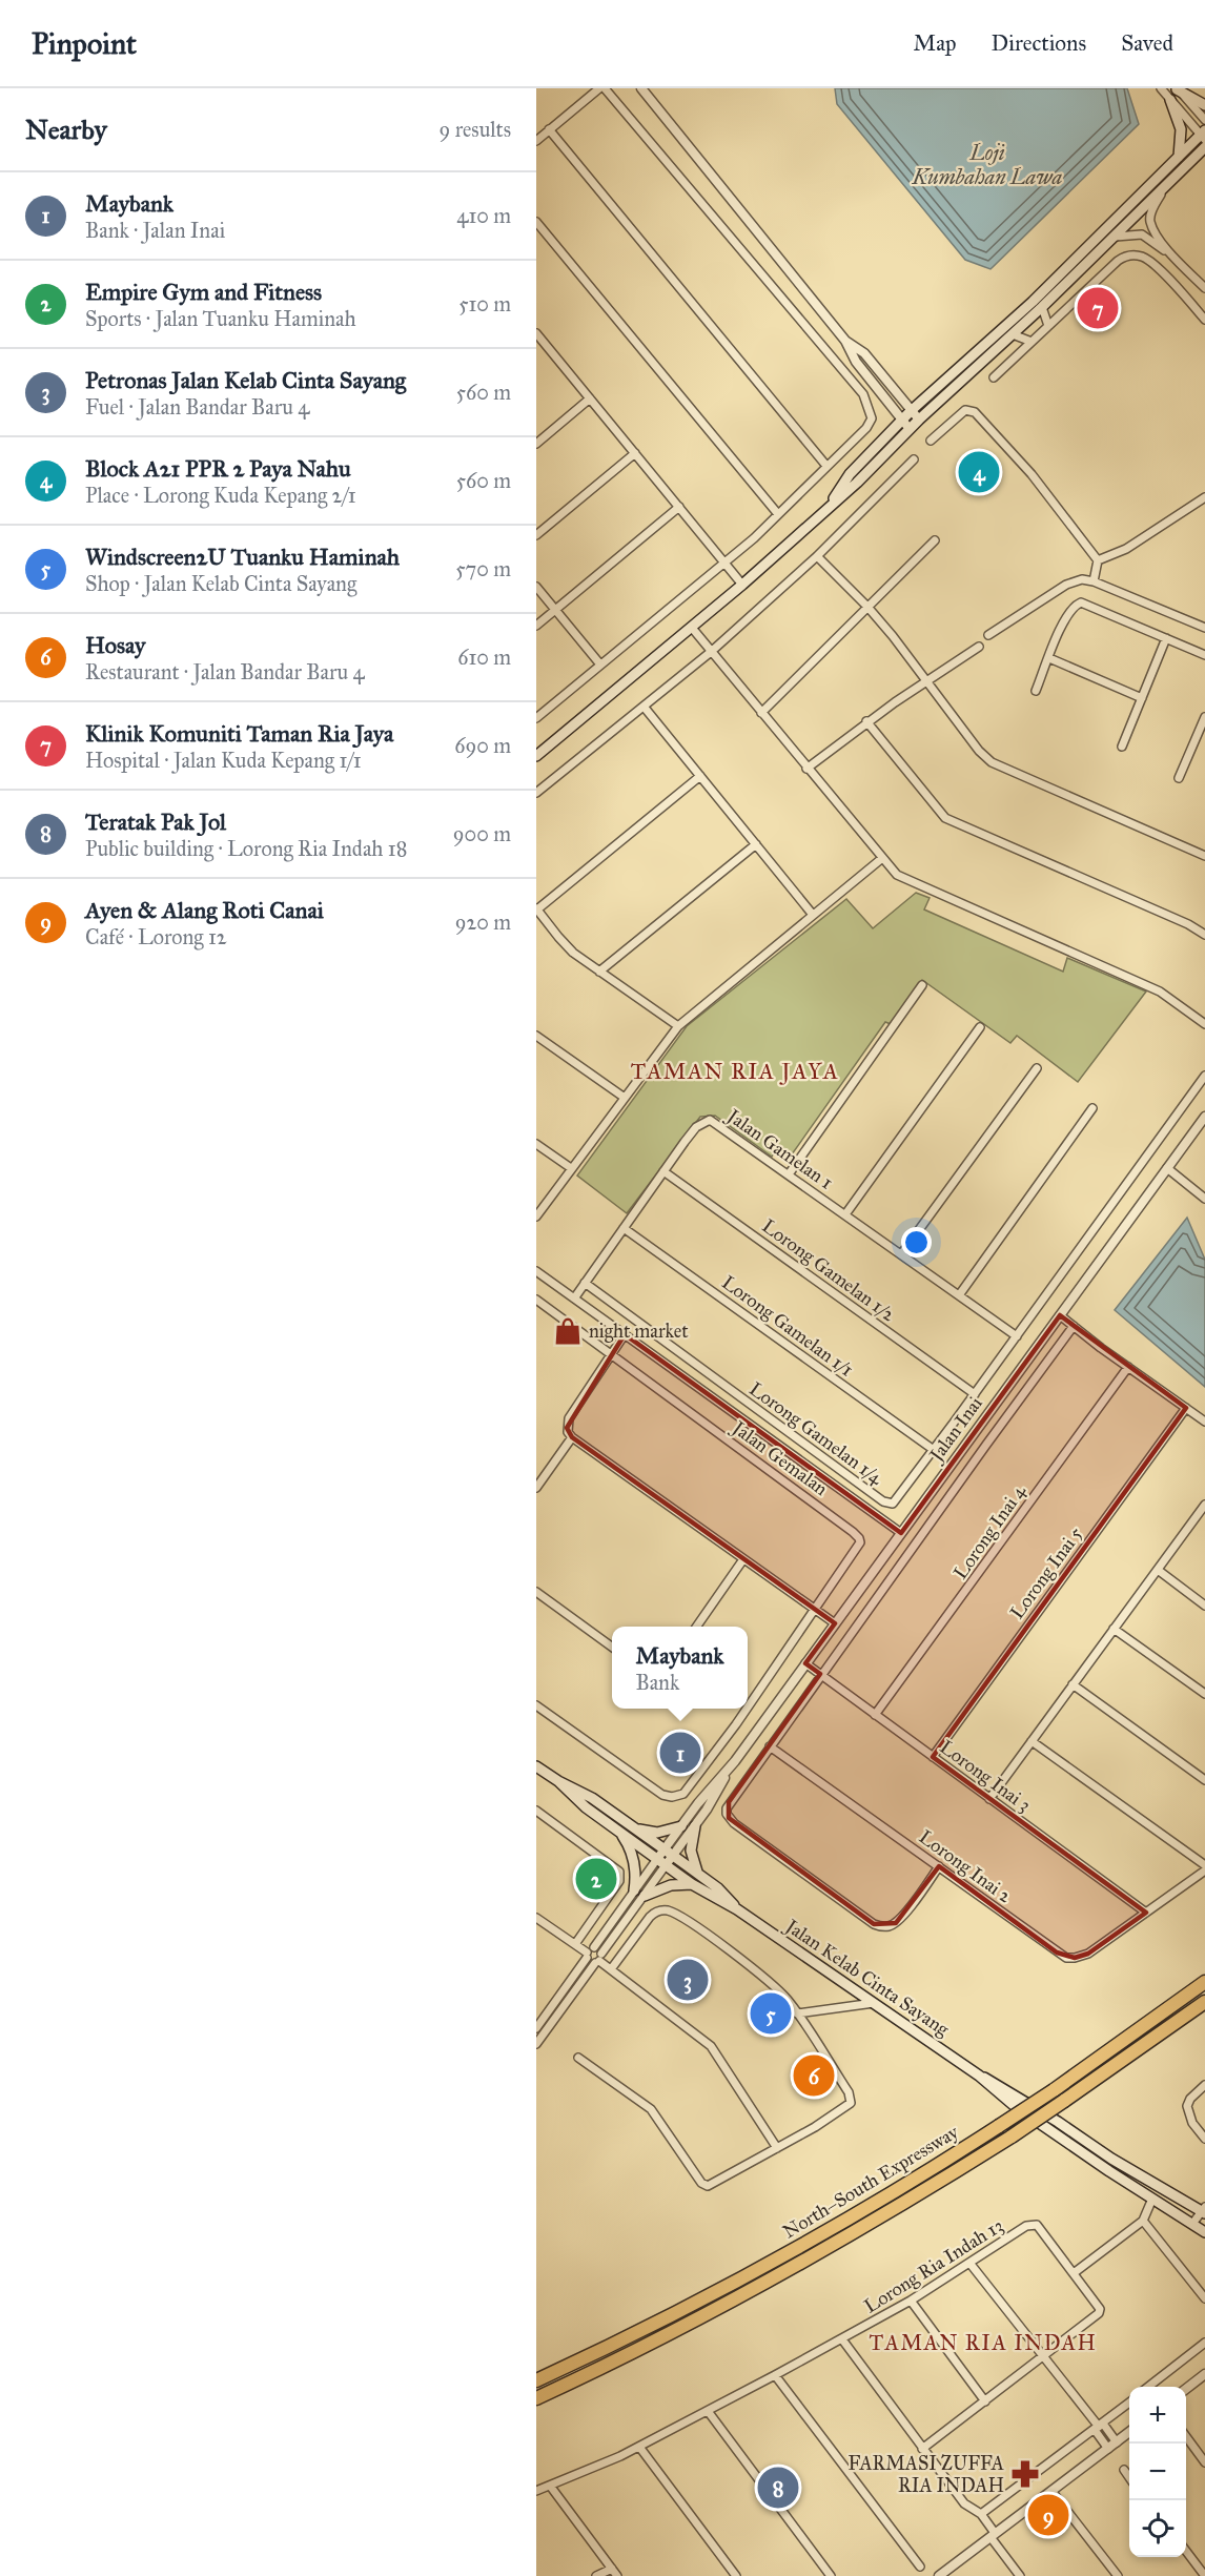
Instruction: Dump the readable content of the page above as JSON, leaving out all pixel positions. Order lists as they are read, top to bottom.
{
  "streets": {
    "highway": ["North–South Expressway"],
    "main road": ["Jalan Kelab Cinta Sayang"],
    "street": [
      "Jalan Gamelan 1",
      "Lorong Gamelan 1/2",
      "Lorong Gamelan 1/1",
      "Jalan Inai",
      "Lorong Gamelan 1/4",
      "Jalan Gemalan",
      "Lorong Inai 4",
      "Lorong Inai 5",
      "Lorong Inai 3",
      "Lorong Inai 2",
      "Lorong Ria Indah 13"
    ]
  },
  "crossings": [
    ["Jalan Gamelan 1", "Lorong Gamelan 1/2"],
    ["Jalan Gamelan 1", "Lorong Gamelan 1/1"],
    ["Jalan Gamelan 1", "Lorong Gamelan 1/4"],
    ["Lorong Gamelan 1/2", "Lorong Gamelan 1/4"],
    ["Lorong Gamelan 1/1", "Lorong Gamelan 1/4"],
    ["Jalan Inai", "Lorong Inai 3"],
    ["Jalan Inai", "Jalan Kelab Cinta Sayang"],
    ["Lorong Inai 4", "Lorong Inai 3"],
    ["Lorong Inai 5", "Lorong Inai 3"],
    ["Lorong Inai 3", "Lorong Inai 2"]
  ],
  "districts": ["TAMAN RIA JAYA", "TAMAN RIA INDAH"],
  "water": ["Loji Kumbahan Lawa"],
  "places": {
    "shop": ["night market"],
    "pharmacy": ["FARMASI ZUFFA RIA INDAH"]
  },
  "page": {
    "header": "Pinpoint",
    "nav": ["Map", "Directions", "Saved"],
    "heading": ["Nearby", "9 results"],
    "list": [
      {
        "mark": "1",
        "name": "Maybank",
        "note": "Bank · Jalan Inai",
        "value": "410 m"
      },
      {
        "mark": "2",
        "name": "Empire Gym and Fitness",
        "note": "Sports · Jalan Tuanku Haminah",
        "value": "510 m"
      },
      {
        "mark": "3",
        "name": "Petronas Jalan Kelab Cinta Sayang",
        "note": "Fuel · Jalan Bandar Baru 4",
        "value": "560 m"
      },
      {
        "mark": "4",
        "name": "Block A21 PPR 2 Paya Nahu",
        "note": "Place · Lorong Kuda Kepang 2/1",
        "value": "560 m"
      },
      {
        "mark": "5",
        "name": "Windscreen2U Tuanku Haminah",
        "note": "Shop · Jalan Kelab Cinta Sayang",
        "value": "570 m"
      },
      {
        "mark": "6",
        "name": "Hosay",
        "note": "Restaurant · Jalan Bandar Baru 4",
        "value": "610 m"
      },
      {
        "mark": "7",
        "name": "Klinik Komuniti Taman Ria Jaya",
        "note": "Hospital · Jalan Kuda Kepang 1/1",
        "value": "690 m"
      },
      {
        "mark": "8",
        "name": "Teratak Pak Jol",
        "note": "Public building · Lorong Ria Indah 18",
        "value": "900 m"
      },
      {
        "mark": "9",
        "name": "Ayen & Alang Roti Canai",
        "note": "Café · Lorong 12",
        "value": "920 m"
      }
    ],
    "pins": [
      "7",
      "4",
      "1",
      "2",
      "3",
      "5",
      "6",
      "8",
      "9"
    ],
    "popup": ["Maybank", "Bank"],
    "map_buttons": ["+", "−"]
  }
}
